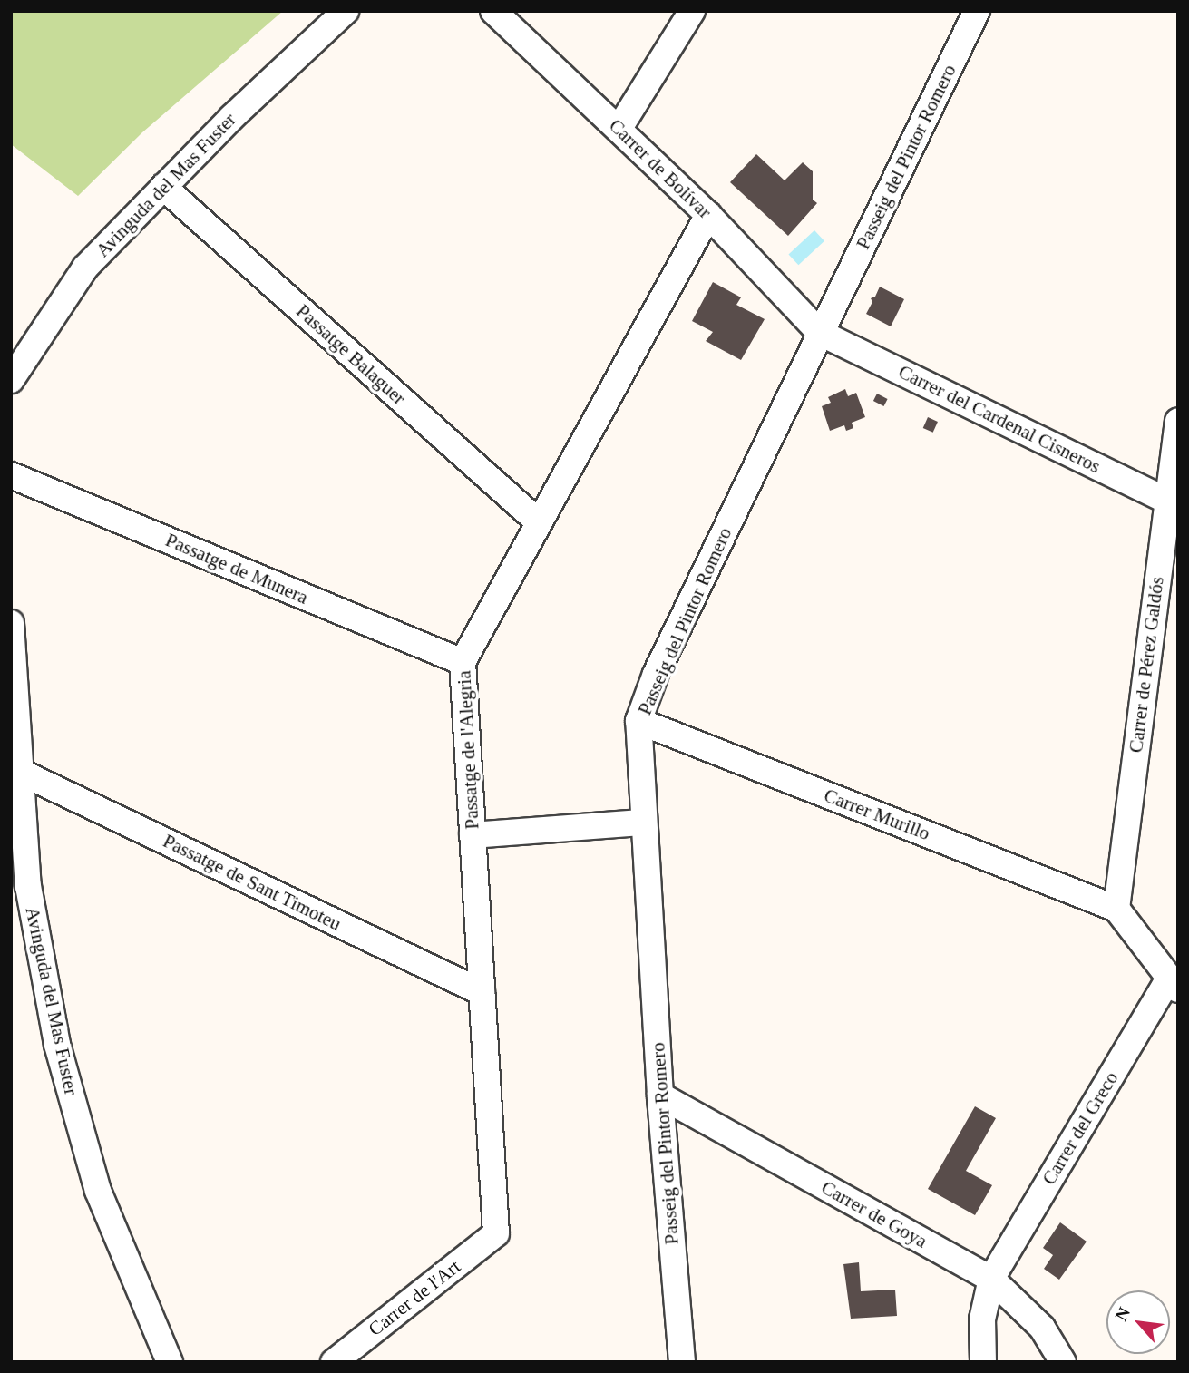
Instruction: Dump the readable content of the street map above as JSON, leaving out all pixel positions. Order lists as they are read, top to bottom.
{
  "streets": {
    "street": [
      "Passeig del Pintor Romero",
      "Carrer de Bolívar",
      "Avinguda del Mas Fuster",
      "Passatge Balaguer",
      "Carrer del Cardenal Cisneros",
      "Passatge de Munera",
      "Carrer de Pérez Galdós",
      "Passatge de l'Alegria",
      "Carrer Murillo",
      "Passatge de Sant Timoteu",
      "Carrer del Greco",
      "Carrer de Goya",
      "Carrer de l'Art"
    ]
  },
  "crossings": [
    ["Passeig del Pintor Romero", "Carrer de Bolívar"],
    ["Passeig del Pintor Romero", "Carrer del Cardenal Cisneros"],
    ["Passeig del Pintor Romero", "Carrer Murillo"],
    ["Passeig del Pintor Romero", "Carrer de Goya"],
    ["Carrer de Bolívar", "Carrer del Cardenal Cisneros"],
    ["Carrer de Bolívar", "Passatge de l'Alegria"],
    ["Avinguda del Mas Fuster", "Passatge Balaguer"],
    ["Avinguda del Mas Fuster", "Passatge de Sant Timoteu"],
    ["Passatge Balaguer", "Passatge de l'Alegria"],
    ["Carrer del Cardenal Cisneros", "Carrer de Pérez Galdós"],
    ["Passatge de Munera", "Passatge de l'Alegria"],
    ["Carrer de Pérez Galdós", "Carrer Murillo"],
    ["Passatge de l'Alegria", "Passatge de Sant Timoteu"],
    ["Passatge de l'Alegria", "Carrer de l'Art"],
    ["Carrer del Greco", "Carrer de Goya"]
  ],
  "north": "top left"
}
